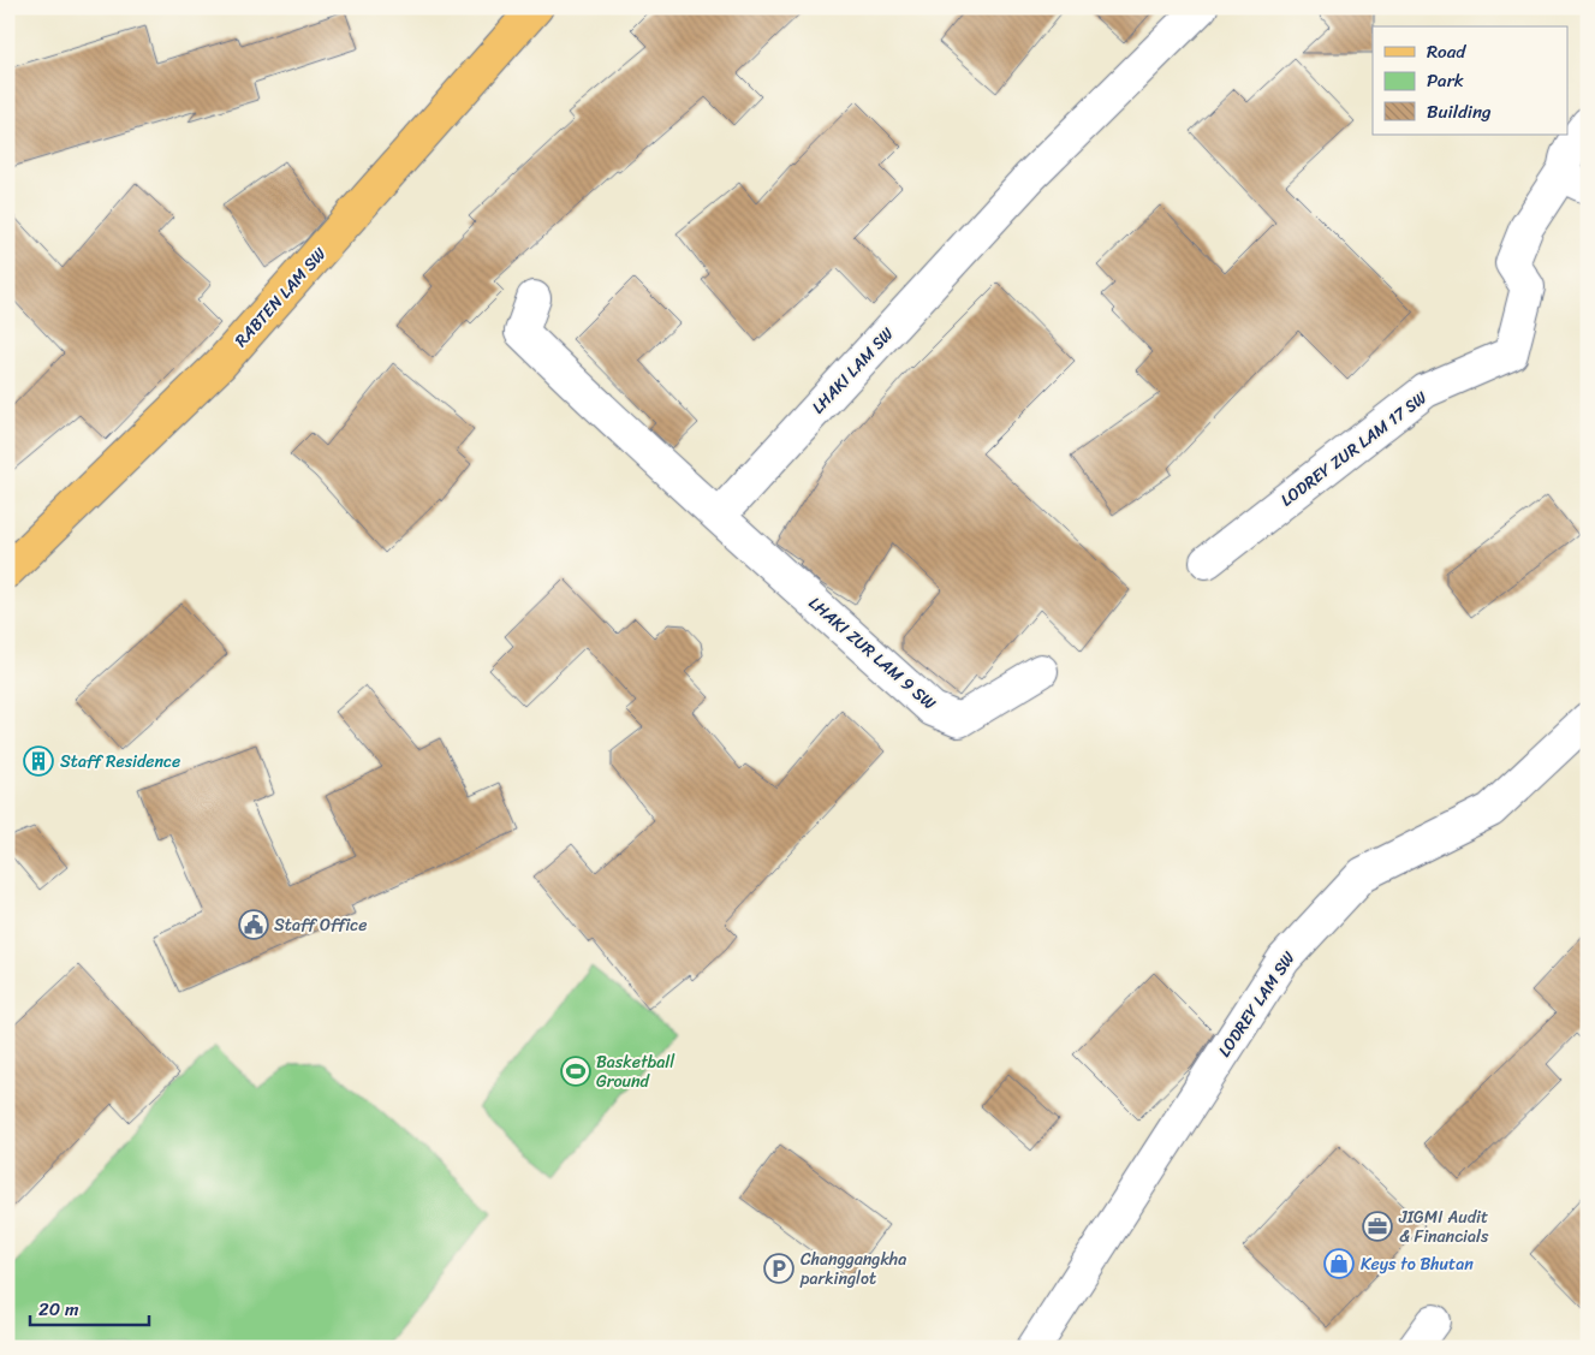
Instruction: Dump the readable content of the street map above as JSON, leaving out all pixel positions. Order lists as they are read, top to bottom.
{
  "streets": {
    "main road": ["RABTEN LAM SW"],
    "street": [
      "LHAKI LAM SW",
      "LODREY ZUR LAM 17 SW",
      "LHAKI ZUR LAM 9 SW",
      "LODREY LAM SW"
    ]
  },
  "crossings": [
    ["LHAKI LAM SW", "LHAKI ZUR LAM 9 SW"]
  ],
  "places": {
    "building": ["Staff Residence"],
    "public building": ["Staff Office"],
    "sports": ["Basketball Ground"],
    "office": ["JIGMI Audit & Financials"],
    "shop": ["Keys to Bhutan"],
    "parking": ["Changgangkha parkinglot"]
  },
  "legend": ["Road", "Park", "Building"],
  "scale_bar": "20 m"
}
